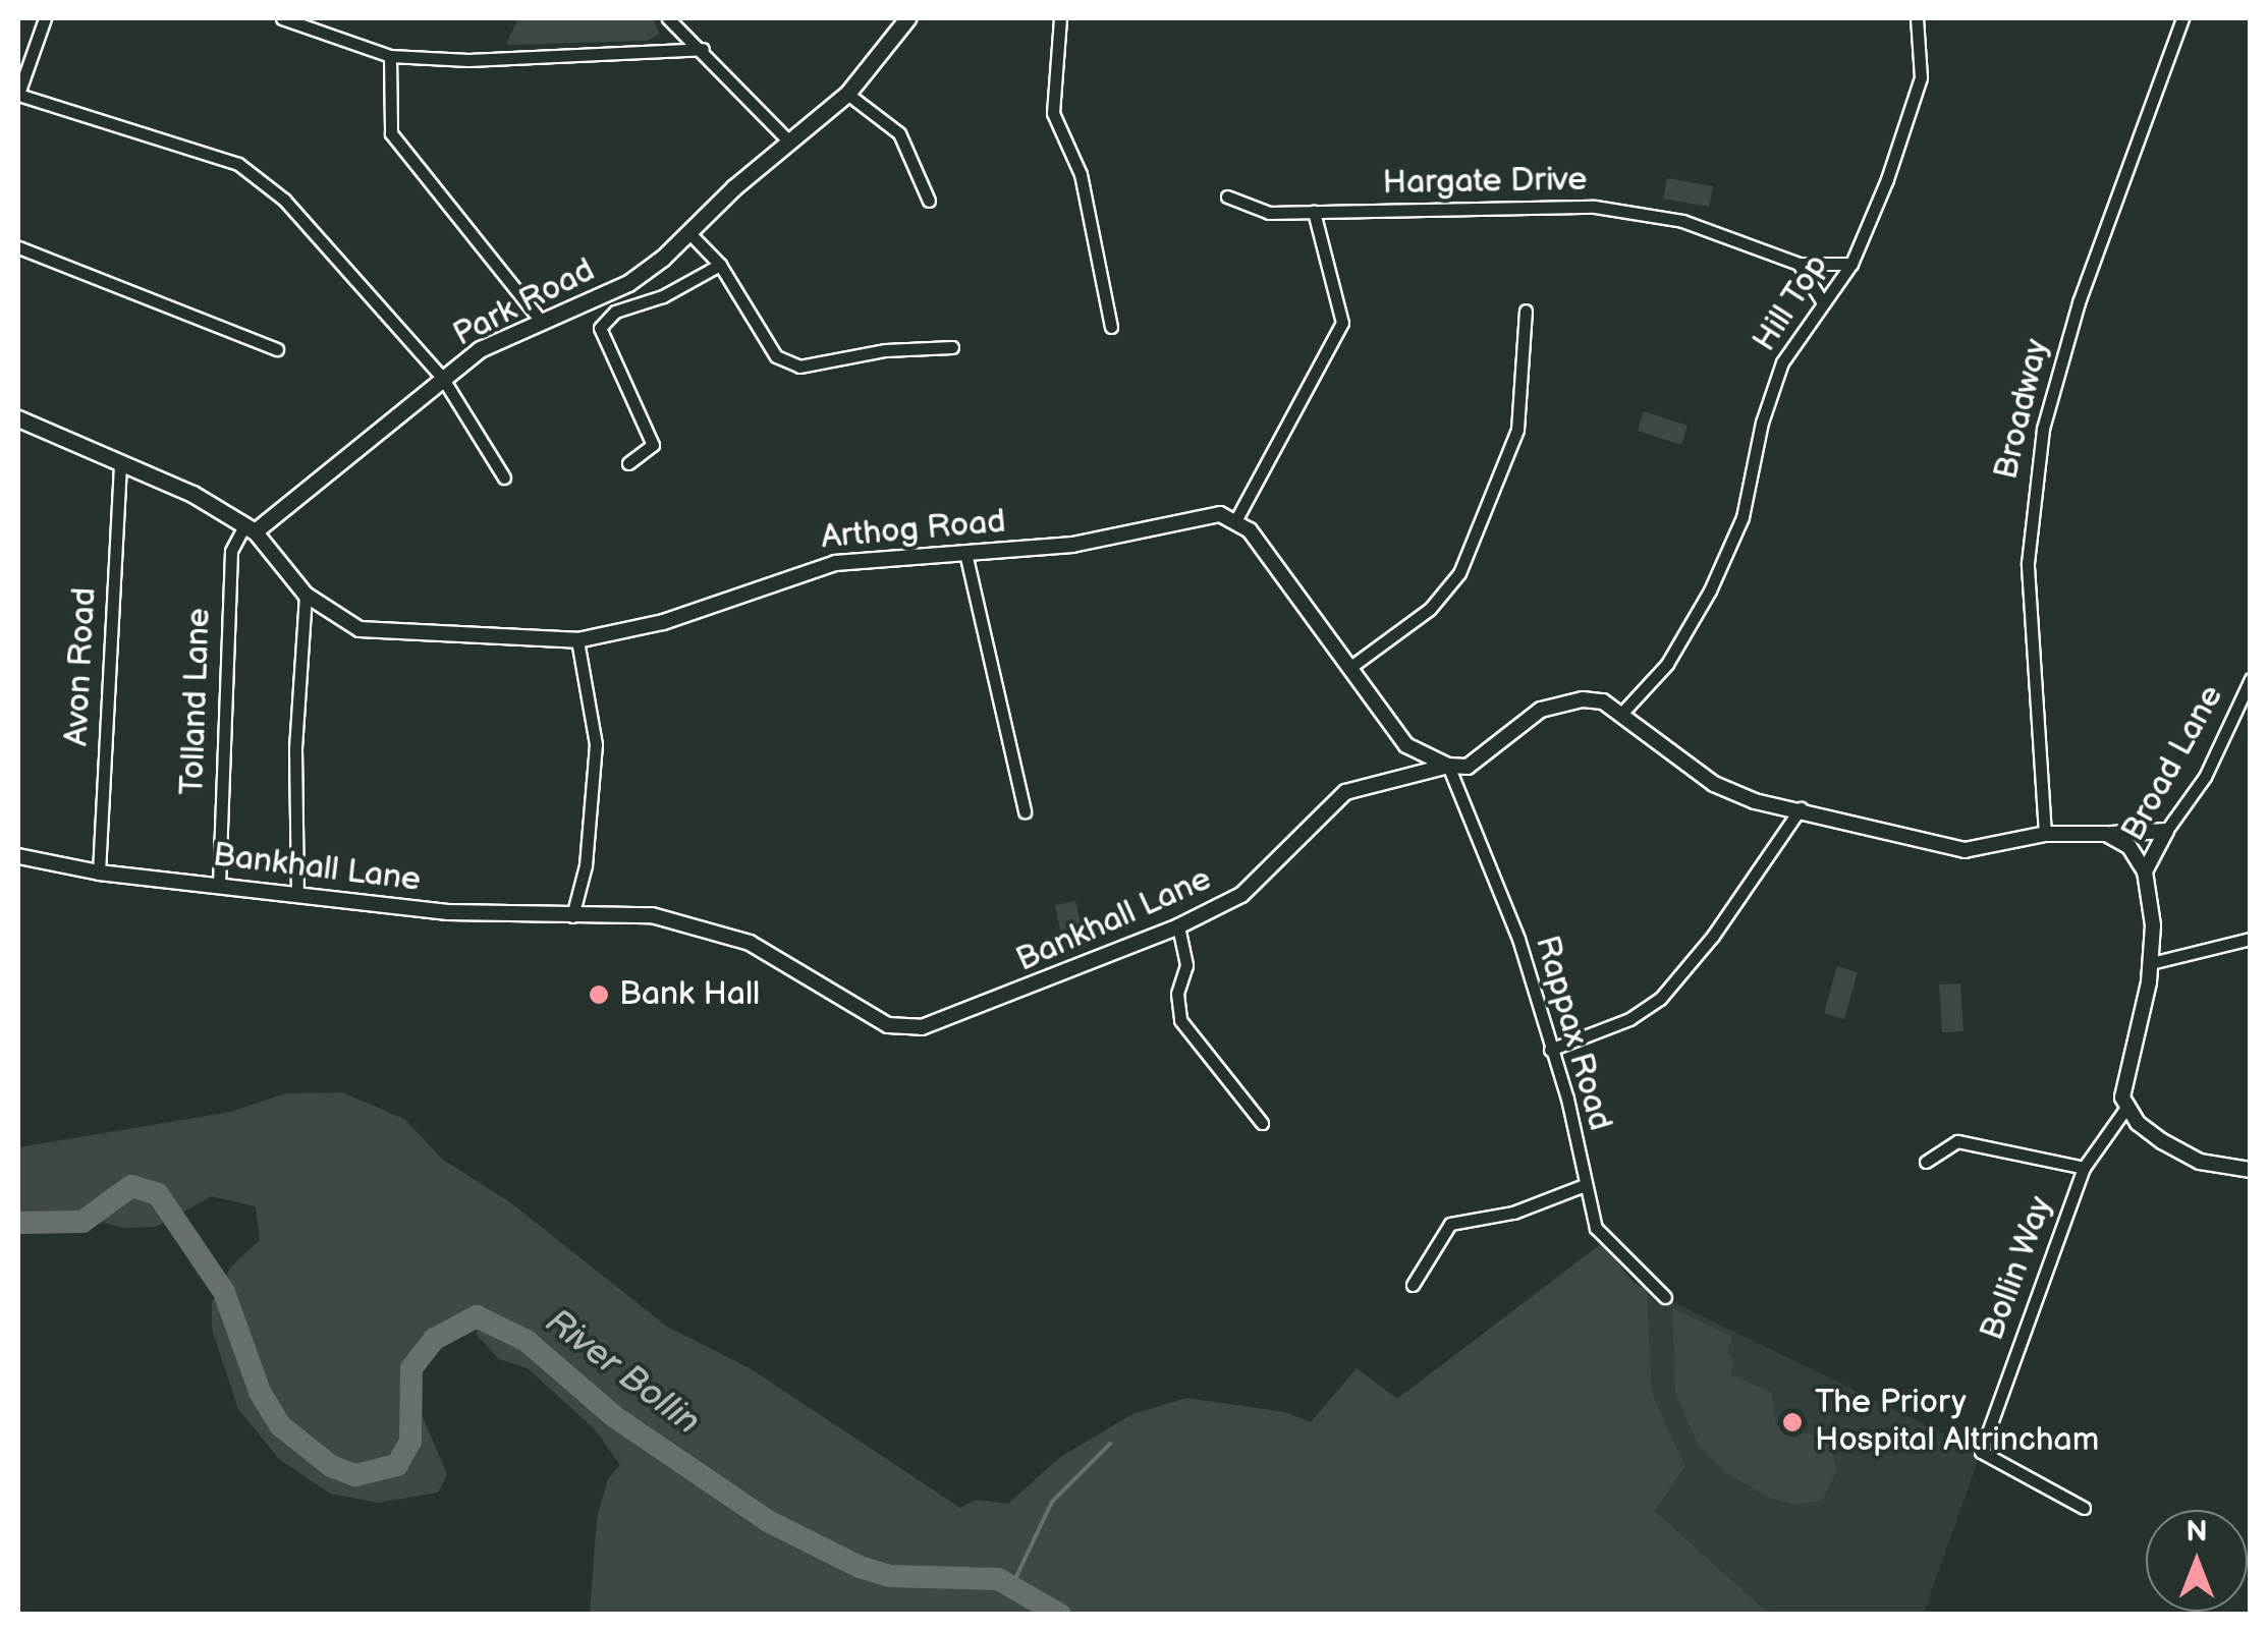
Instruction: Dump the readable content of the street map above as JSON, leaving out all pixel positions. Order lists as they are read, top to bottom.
{
  "streets": {
    "main road": ["Park Road"],
    "street": [
      "Hargate Drive",
      "Hill Top",
      "Broadway",
      "Arthog Road",
      "Avon Road",
      "Tolland Lane",
      "Broad Lane",
      "Bankhall Lane",
      "Rappax Road",
      "Bollin Way"
    ]
  },
  "crossings": [
    ["Hargate Drive", "Hill Top"],
    ["Park Road", "Arthog Road"],
    ["Park Road", "Tolland Lane"],
    ["Hill Top", "Bankhall Lane"],
    ["Broadway", "Bankhall Lane"],
    ["Arthog Road", "Tolland Lane"],
    ["Avon Road", "Bankhall Lane"],
    ["Tolland Lane", "Bankhall Lane"],
    ["Broad Lane", "Bankhall Lane"],
    ["Broad Lane", "Bollin Way"],
    ["Bankhall Lane", "Rappax Road"]
  ],
  "water": ["River Bollin"],
  "places": ["Bank Hall", "The Priory Hospital Altrincham"],
  "north": "top"
}
